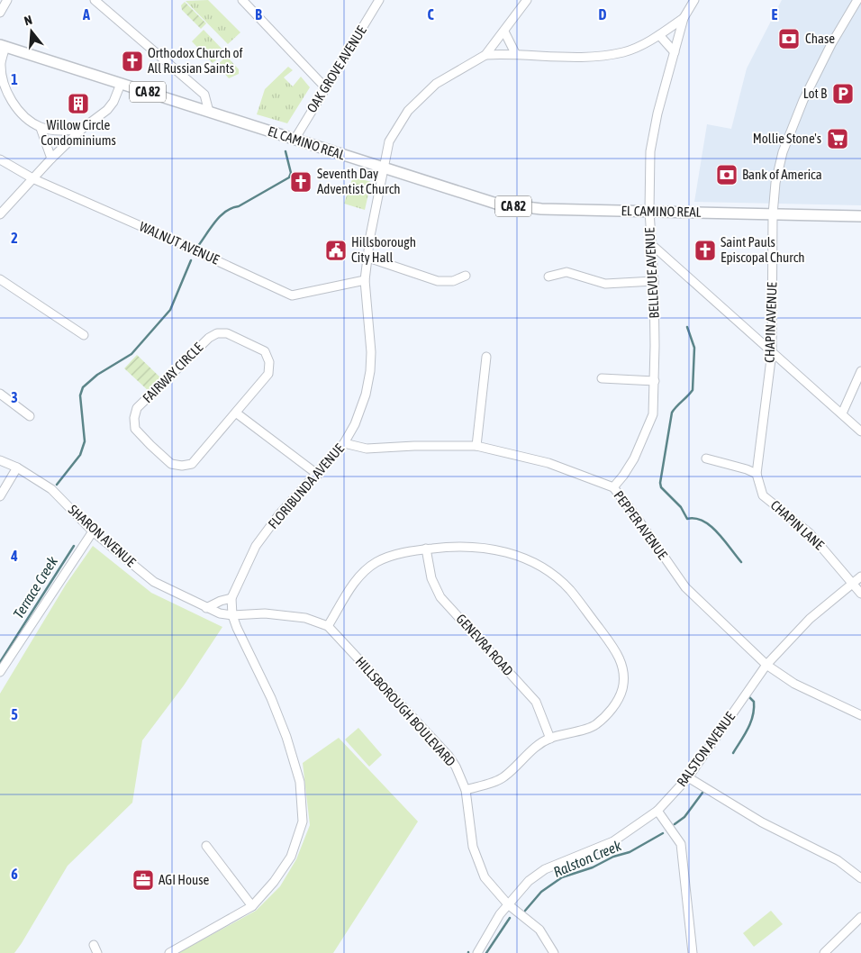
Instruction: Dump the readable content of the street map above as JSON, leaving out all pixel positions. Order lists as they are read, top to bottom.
{
  "streets": {
    "main road": ["CA 82", "EL CAMINO REAL"],
    "street": [
      "OAK GROVE AVENUE",
      "WALNUT AVENUE",
      "BELLEVUE AVENUE",
      "CHAPIN AVENUE",
      "FAIRWAY CIRCLE",
      "FLORIBUNDA AVENUE",
      "PEPPER AVENUE",
      "CHAPIN LANE",
      "SHARON AVENUE",
      "GENEVRA ROAD",
      "HILLSBOROUGH BOULEVARD",
      "RALSTON AVENUE"
    ]
  },
  "crossings": [
    ["OAK GROVE AVENUE", "EL CAMINO REAL"],
    ["EL CAMINO REAL", "BELLEVUE AVENUE"],
    ["EL CAMINO REAL", "CHAPIN AVENUE"],
    ["EL CAMINO REAL", "FLORIBUNDA AVENUE"],
    ["WALNUT AVENUE", "FLORIBUNDA AVENUE"],
    ["BELLEVUE AVENUE", "PEPPER AVENUE"],
    ["CHAPIN AVENUE", "CHAPIN LANE"],
    ["FLORIBUNDA AVENUE", "PEPPER AVENUE"],
    ["FLORIBUNDA AVENUE", "SHARON AVENUE"],
    ["FLORIBUNDA AVENUE", "HILLSBOROUGH BOULEVARD"],
    ["PEPPER AVENUE", "RALSTON AVENUE"],
    ["CHAPIN LANE", "RALSTON AVENUE"],
    ["SHARON AVENUE", "HILLSBOROUGH BOULEVARD"],
    ["HILLSBOROUGH BOULEVARD", "RALSTON AVENUE"]
  ],
  "water": ["Terrace Creek", "Ralston Creek"],
  "places": {
    "bank": ["Chase", "Bank of America"],
    "church": ["Orthodox Church of All Russian Saints", "Seventh Day Adventist Church", "Saint Pauls Episcopal Church"],
    "parking": ["Lot B"],
    "building": ["Willow Circle Condominiums"],
    "supermarket": ["Mollie Stone's"],
    "public building": ["Hillsborough City Hall"],
    "office": ["AGI House"]
  },
  "north": "top",
  "grid": {
    "columns": [
      "A",
      "B",
      "C",
      "D",
      "E"
    ],
    "rows": [
      "1",
      "2",
      "3",
      "4",
      "5",
      "6"
    ]
  }
}
